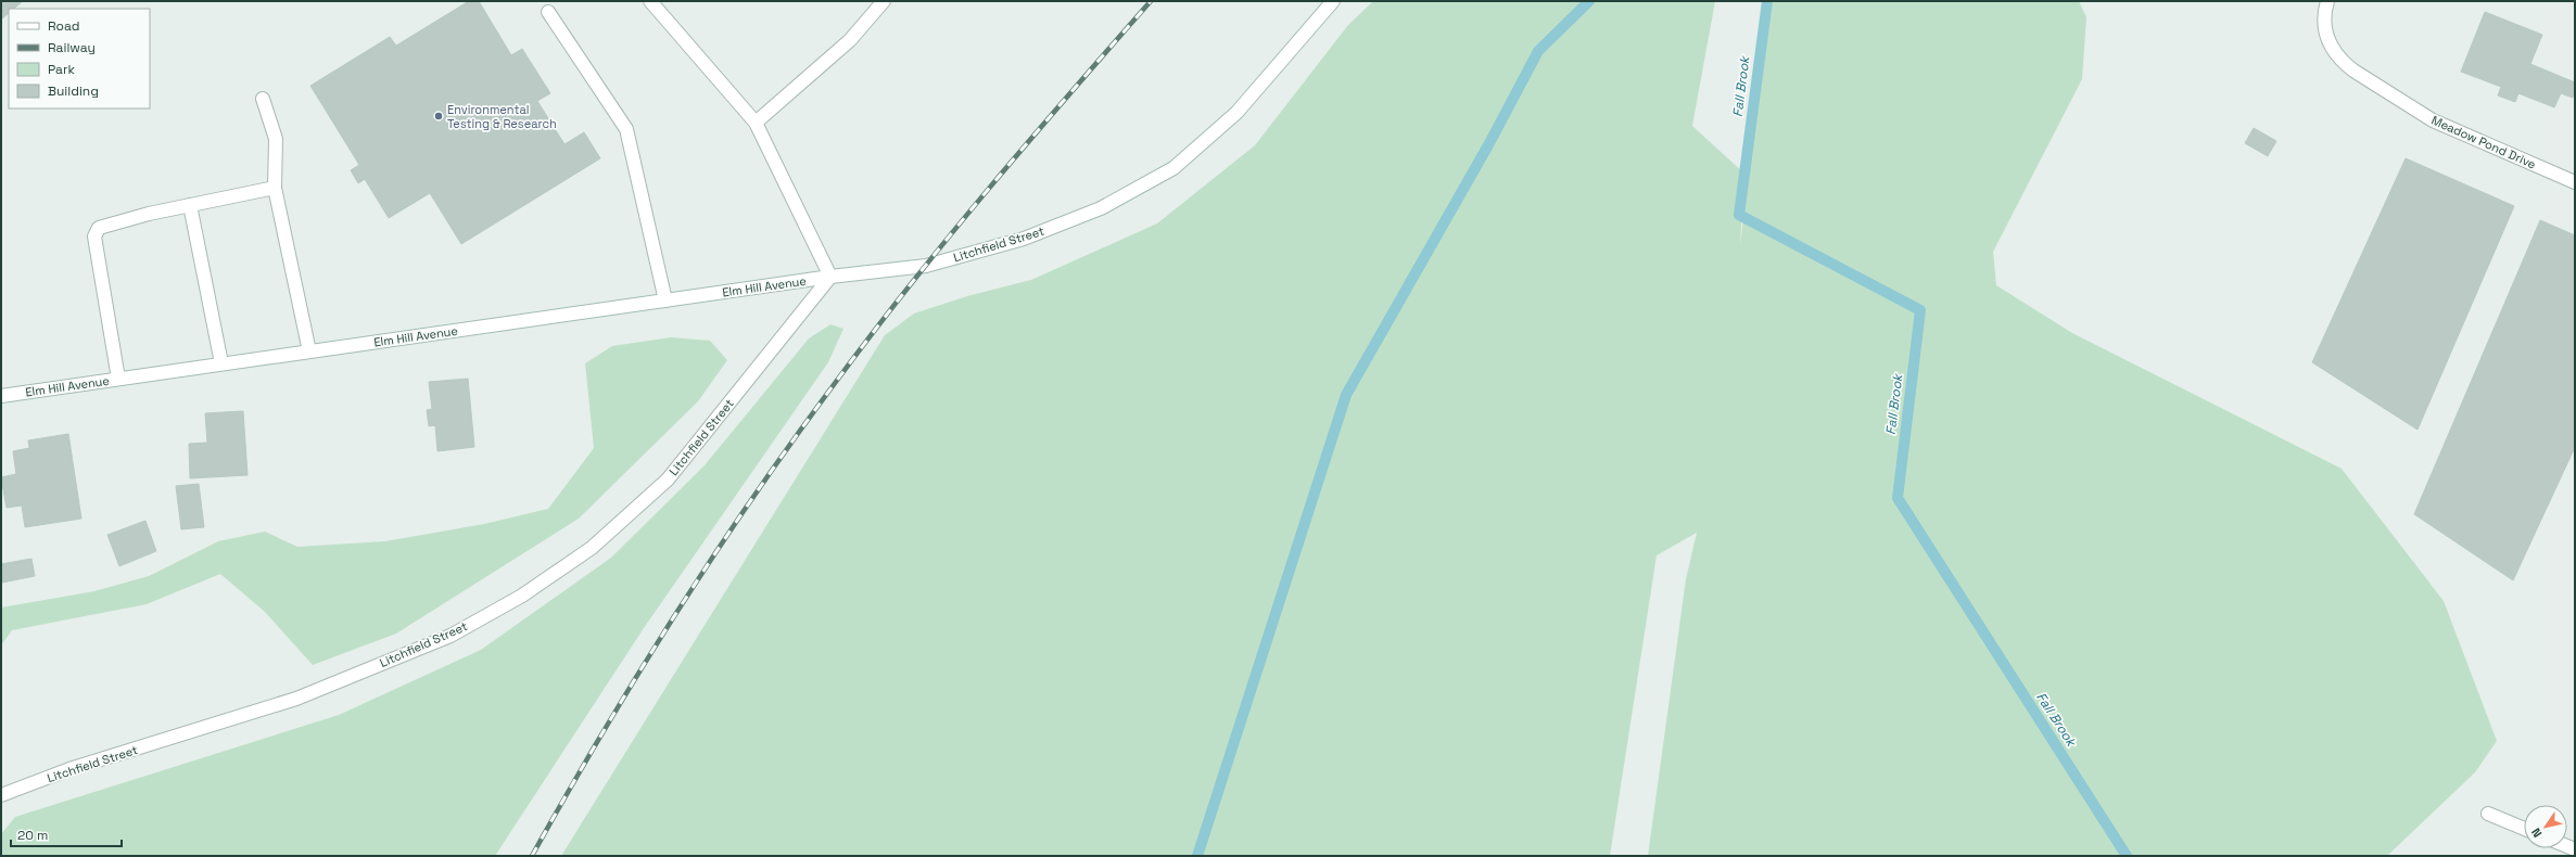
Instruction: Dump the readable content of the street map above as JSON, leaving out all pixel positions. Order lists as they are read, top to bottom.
{
  "streets": {
    "main road": ["Meadow Pond Drive", "Litchfield Street", "Elm Hill Avenue"]
  },
  "crossings": [
    ["Litchfield Street", "Elm Hill Avenue"]
  ],
  "water": ["Fall Brook"],
  "places": ["Environmental Testing & Research"],
  "legend": [
    "Road",
    "Railway",
    "Park",
    "Building"
  ],
  "scale_bar": "20 m",
  "north": "bottom left"
}
